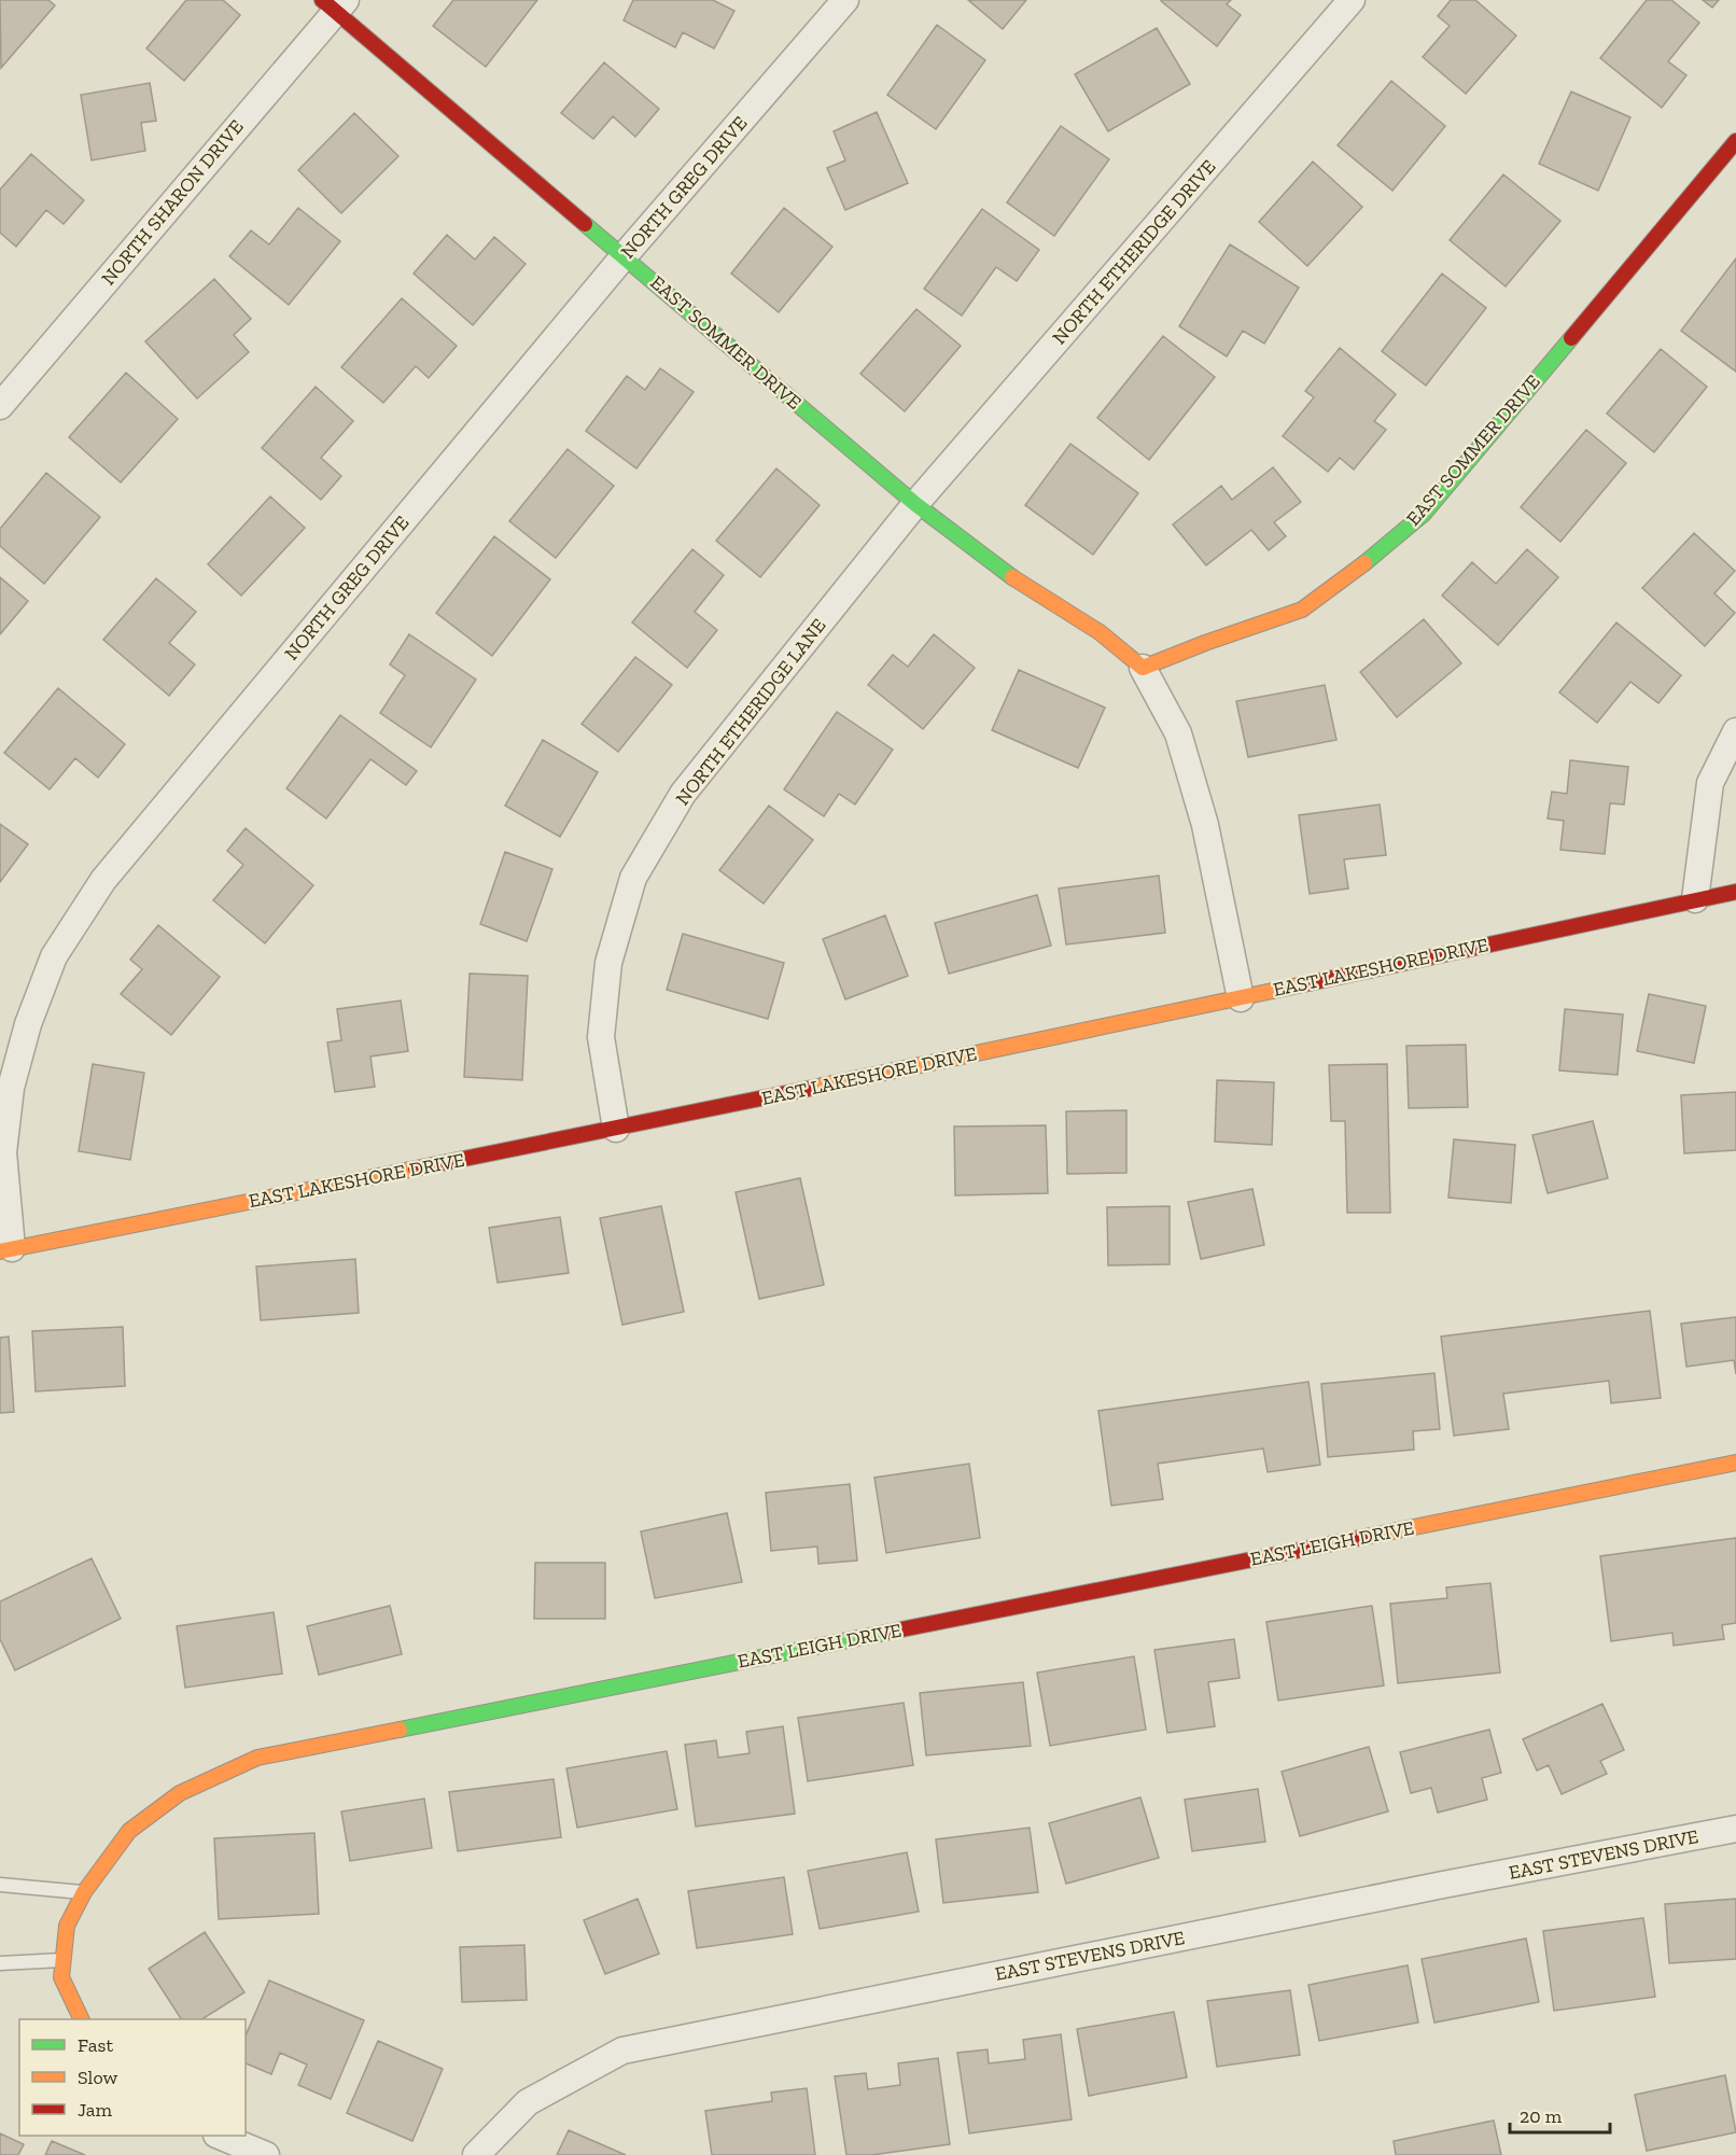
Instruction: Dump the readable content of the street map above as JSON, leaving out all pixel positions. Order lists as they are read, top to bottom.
{
  "streets": {
    "street": [
      "NORTH GREG DRIVE",
      "NORTH SHARON DRIVE",
      "NORTH ETHERIDGE DRIVE",
      "EAST SOMMER DRIVE",
      "NORTH ETHERIDGE LANE",
      "EAST LAKESHORE DRIVE",
      "EAST LEIGH DRIVE",
      "EAST STEVENS DRIVE"
    ]
  },
  "crossings": [
    ["NORTH GREG DRIVE", "EAST SOMMER DRIVE"],
    ["NORTH GREG DRIVE", "EAST LAKESHORE DRIVE"],
    ["NORTH SHARON DRIVE", "EAST SOMMER DRIVE"],
    ["NORTH ETHERIDGE DRIVE", "EAST SOMMER DRIVE"],
    ["NORTH ETHERIDGE DRIVE", "NORTH ETHERIDGE LANE"],
    ["EAST SOMMER DRIVE", "NORTH ETHERIDGE LANE"],
    ["EAST SOMMER DRIVE", "EAST LAKESHORE DRIVE"],
    ["NORTH ETHERIDGE LANE", "EAST LAKESHORE DRIVE"]
  ],
  "legend": ["Fast", "Slow", "Jam"],
  "scale_bar": "20 m"
}
